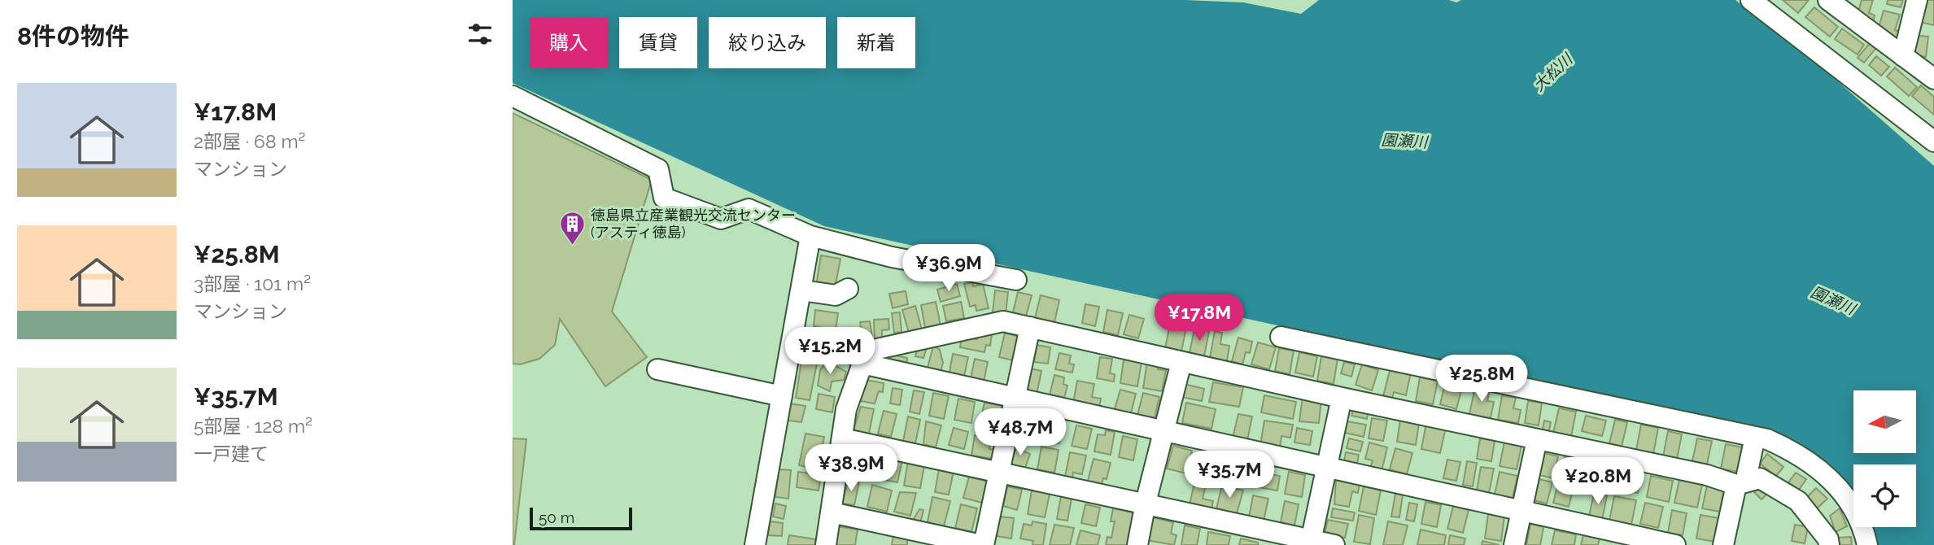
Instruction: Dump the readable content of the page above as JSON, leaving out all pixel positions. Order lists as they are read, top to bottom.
{
  "water": ["大松川", "園瀬川"],
  "places": {
    "building": ["徳島県立産業観光交流センター (アスティ徳島)"]
  },
  "scale_bar": "50 m",
  "north": "left",
  "page": {
    "heading": "8件の物件",
    "chip": [
      "購入",
      "賃貸",
      "絞り込み",
      "新着"
    ],
    "list": [
      {
        "name": "¥17.8M",
        "note": "2部屋 · 68 m² · マンション"
      },
      {
        "name": "¥25.8M",
        "note": "3部屋 · 101 m² · マンション"
      },
      {
        "name": "¥35.7M",
        "note": "5部屋 · 128 m² · 一戸建て"
      }
    ],
    "price": [
      "¥36.9M",
      "¥17.8M",
      "¥15.2M",
      "¥25.8M",
      "¥48.7M",
      "¥38.9M",
      "¥35.7M",
      "¥20.8M"
    ],
    "scale": "50 m"
  }
}
